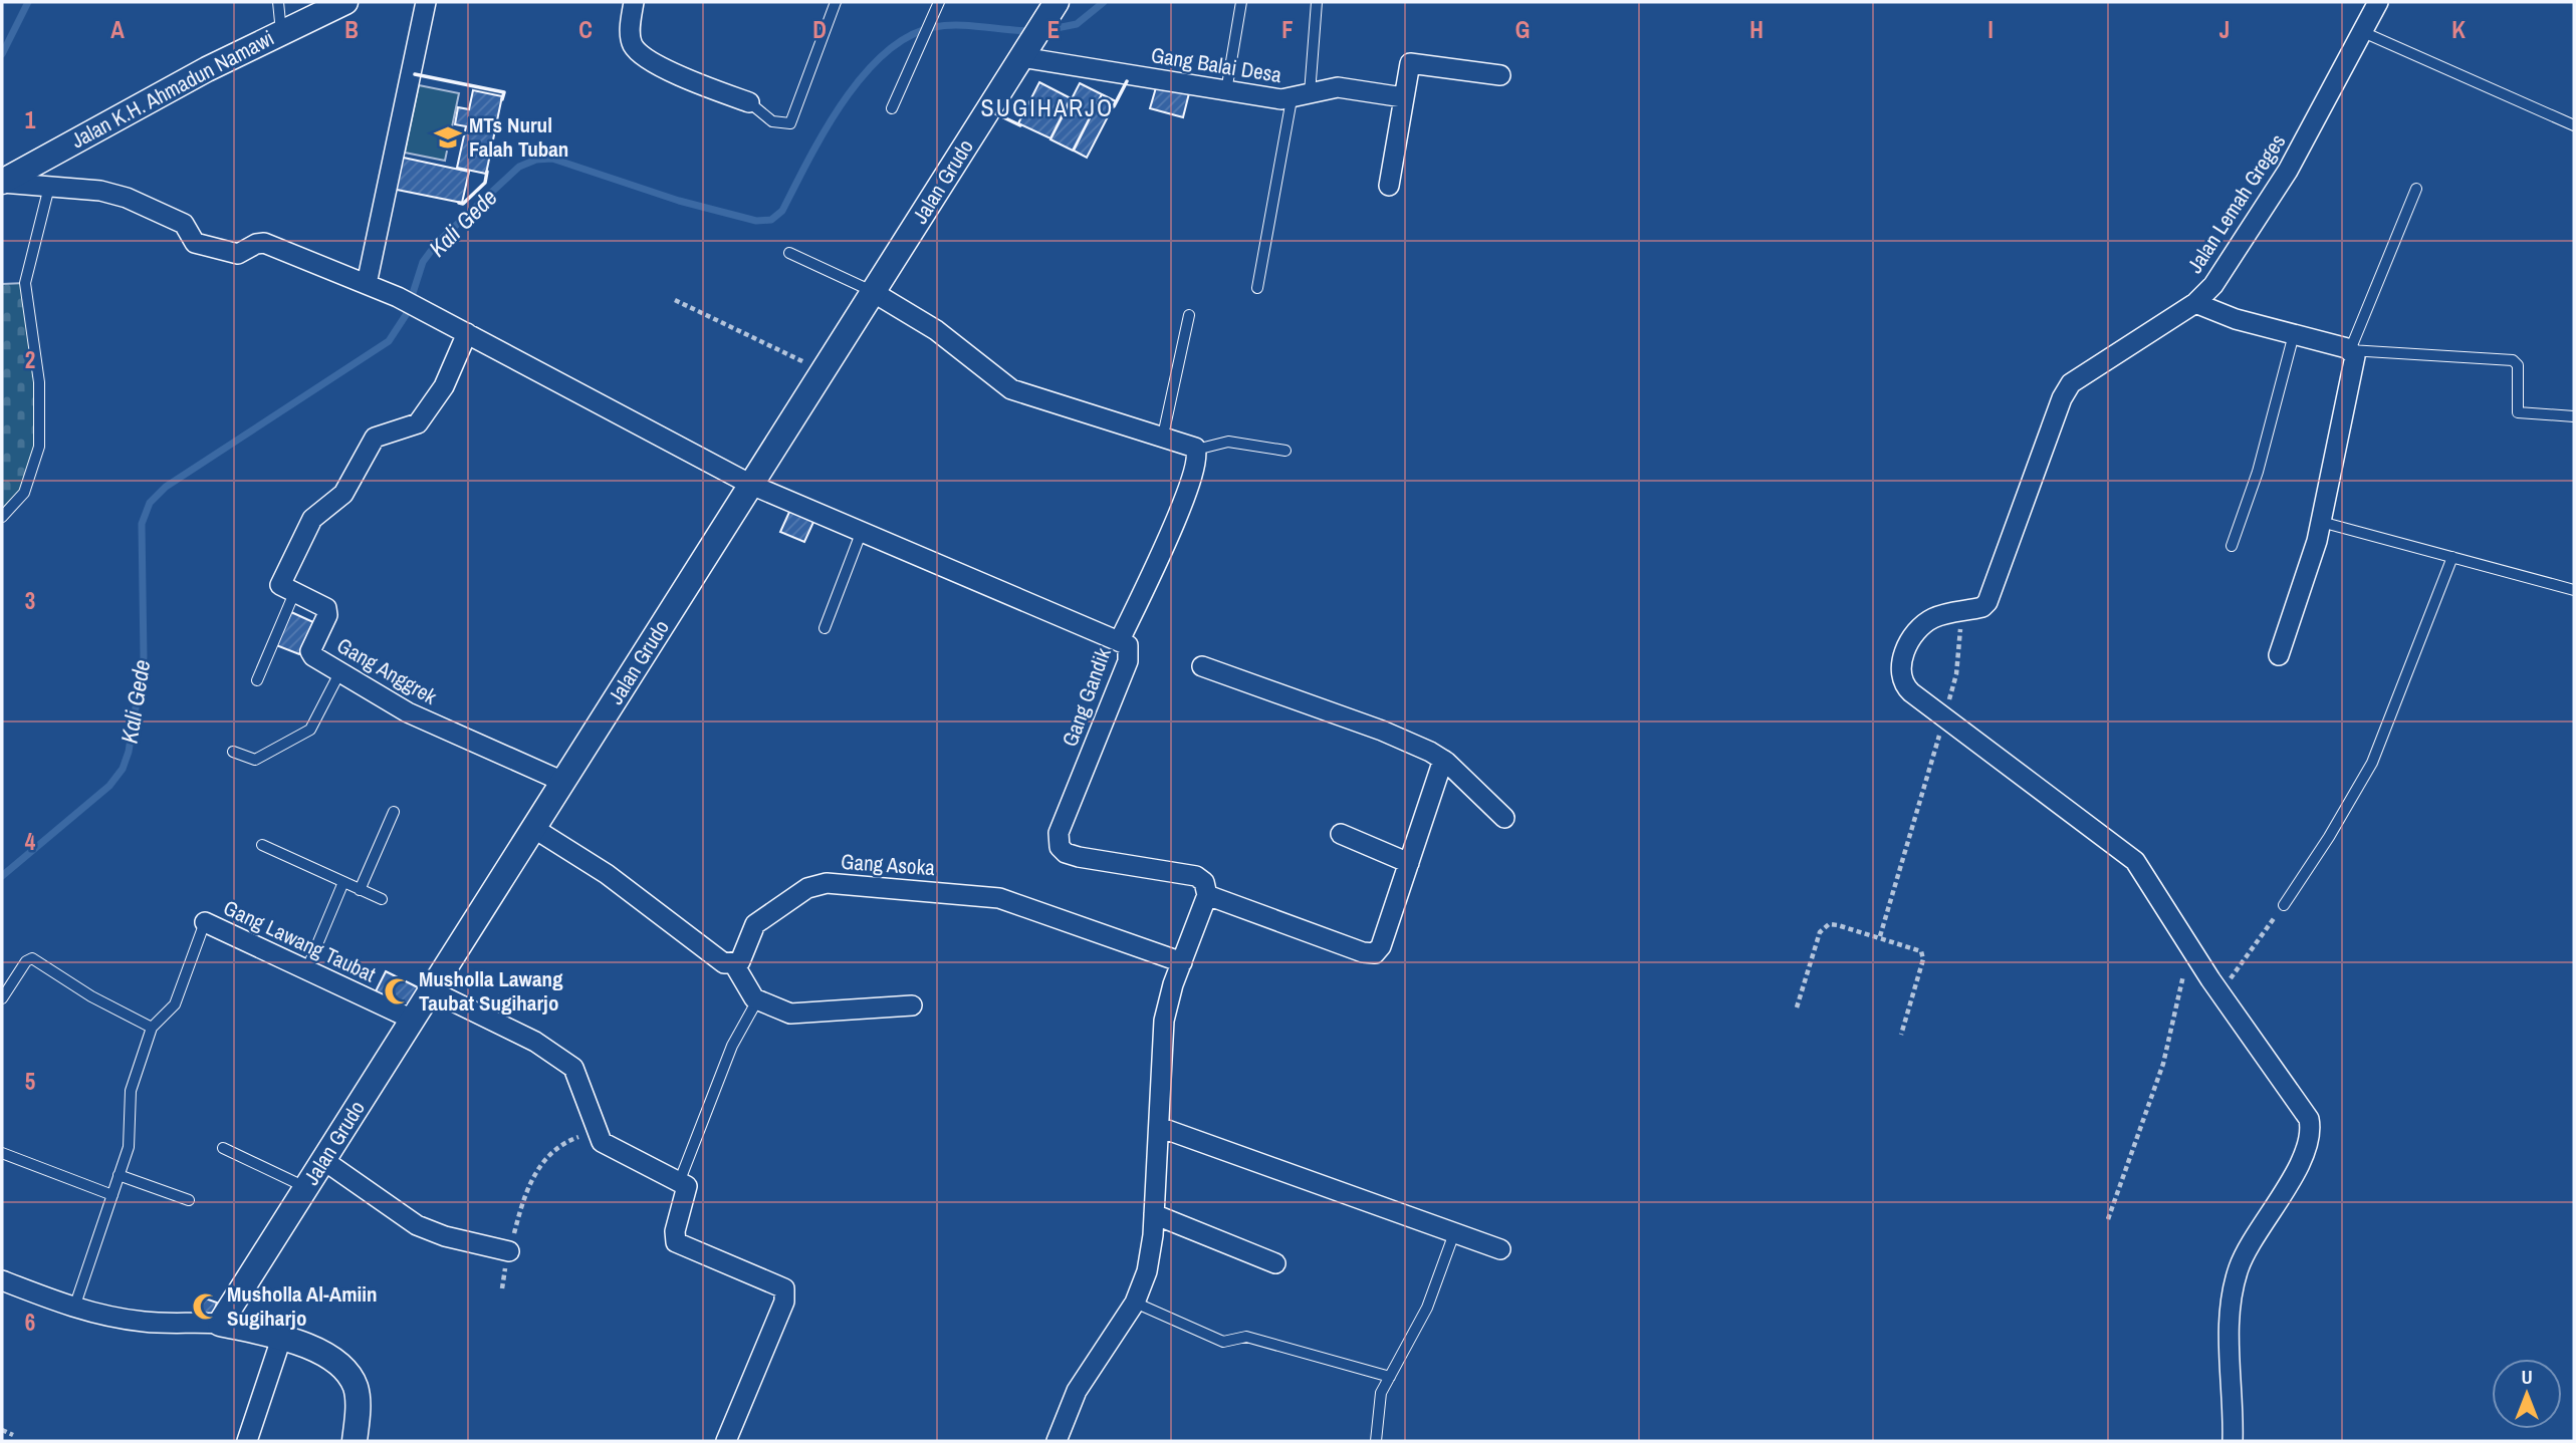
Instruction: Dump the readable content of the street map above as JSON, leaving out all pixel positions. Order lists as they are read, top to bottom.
{
  "streets": {
    "street": [
      "Gang Balai Desa",
      "Jalan K.H. Ahmadun Namawi",
      "Jalan Grudo",
      "Jalan Lemah Greges",
      "Gang Anggrek",
      "Gang Gandik",
      "Gang Asoka",
      "Gang Lawang Taubat"
    ]
  },
  "crossings": [
    ["Gang Balai Desa", "Jalan Grudo"],
    ["Jalan K.H. Ahmadun Namawi", "Gang Gandik"],
    ["Jalan Grudo", "Gang Anggrek"],
    ["Jalan Grudo", "Gang Gandik"],
    ["Jalan Grudo", "Gang Lawang Taubat"]
  ],
  "districts": ["SUGIHARJO"],
  "water": ["Kali Gede"],
  "places": {
    "school or university": ["MTs Nurul Falah Tuban"],
    "mosque": ["Musholla Lawang Taubat Sugiharjo", "Musholla Al-Amiin Sugiharjo"]
  },
  "north": "top",
  "grid": {
    "columns": [
      "A",
      "B",
      "C",
      "D",
      "E",
      "F",
      "G",
      "H",
      "I",
      "J",
      "K"
    ],
    "rows": [
      "1",
      "2",
      "3",
      "4",
      "5",
      "6"
    ]
  }
}
